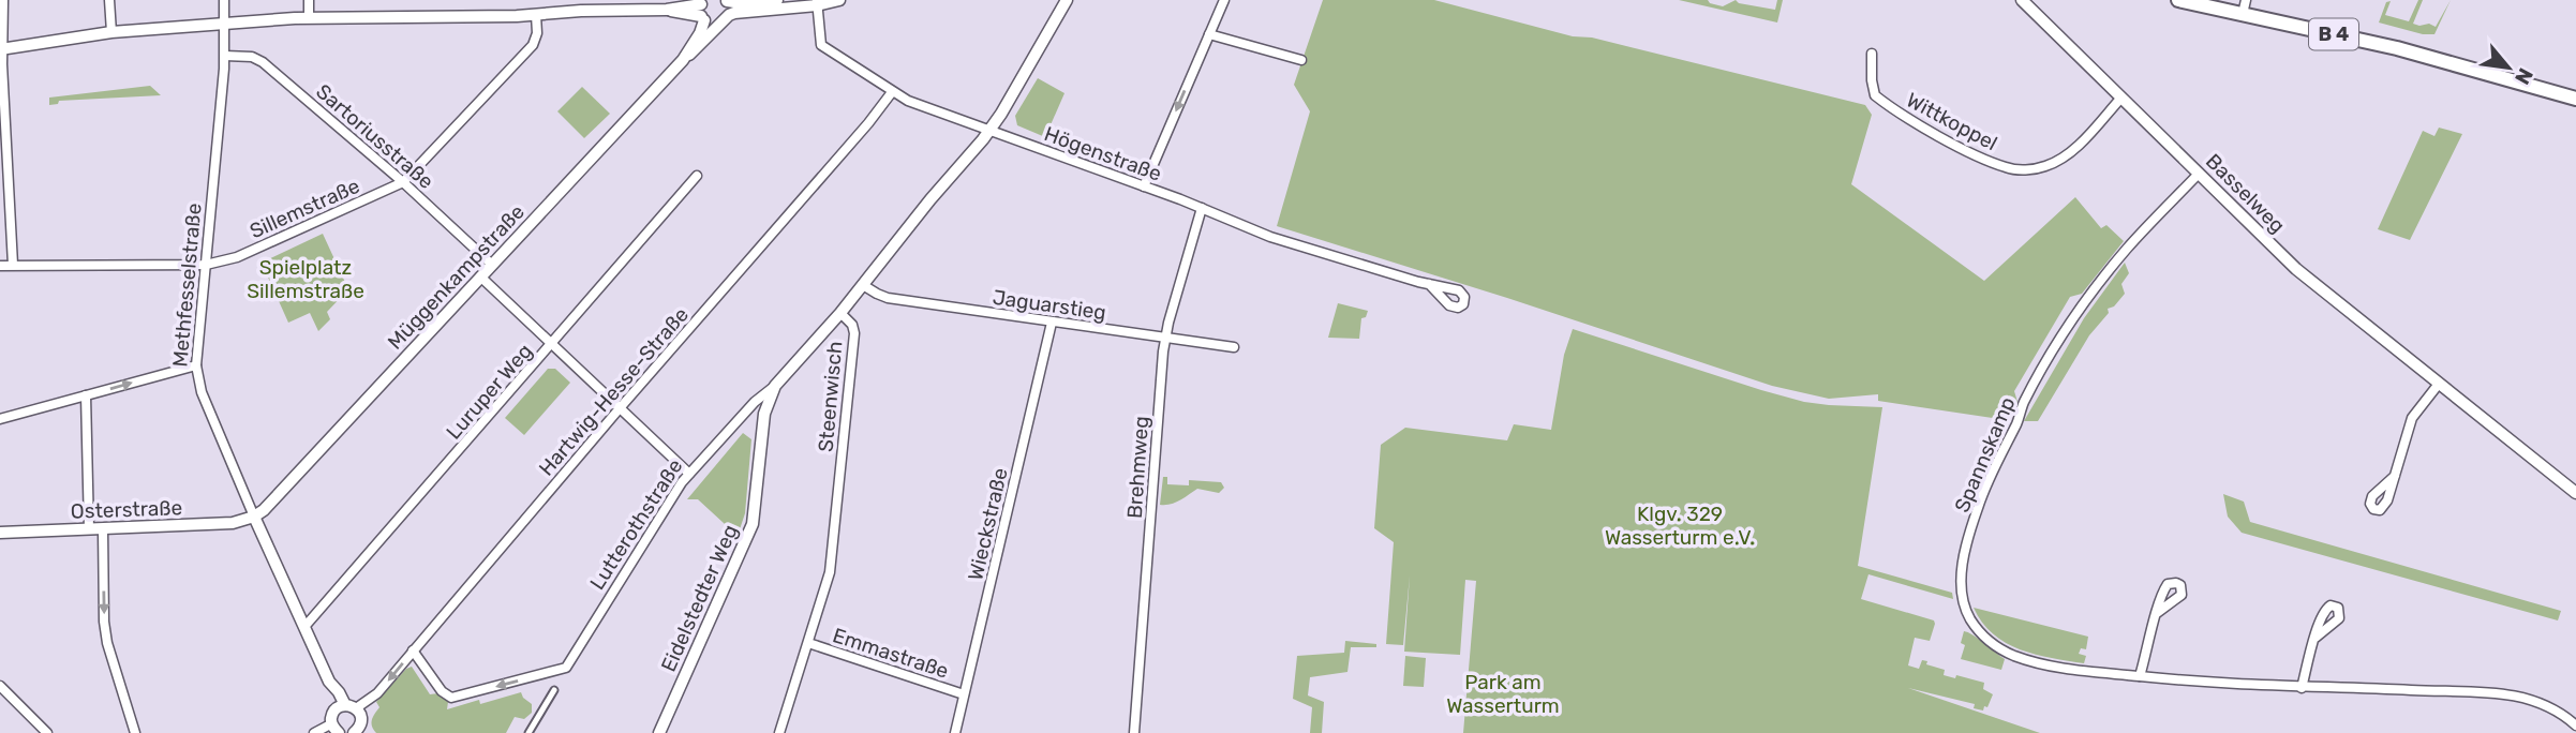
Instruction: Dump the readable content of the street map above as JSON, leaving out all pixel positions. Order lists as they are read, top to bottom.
{
  "streets": {
    "main road": ["B 4"],
    "street": [
      "Wittkoppel",
      "Sartoriusstraße",
      "Högenstraße",
      "Basselweg",
      "Sillemstraße",
      "Müggenkampstraße",
      "Methfesselstraße",
      "Jaguarstieg",
      "Luruper Weg",
      "Hartwig-Hesse-Straße",
      "Steenwisch",
      "Spannskamp",
      "Brehmweg",
      "Osterstraße",
      "Lutterothstraße",
      "Wieckstraße",
      "Eidelstedter Weg",
      "Emmastraße"
    ]
  },
  "crossings": [
    ["Wittkoppel", "Basselweg"],
    ["Sartoriusstraße", "Sillemstraße"],
    ["Sartoriusstraße", "Müggenkampstraße"],
    ["Sartoriusstraße", "Methfesselstraße"],
    ["Högenstraße", "Hartwig-Hesse-Straße"],
    ["Högenstraße", "Steenwisch"],
    ["Högenstraße", "Brehmweg"],
    ["Basselweg", "Spannskamp"],
    ["Sillemstraße", "Methfesselstraße"],
    ["Müggenkampstraße", "Methfesselstraße"],
    ["Müggenkampstraße", "Osterstraße"],
    ["Methfesselstraße", "Luruper Weg"],
    ["Methfesselstraße", "Hartwig-Hesse-Straße"],
    ["Methfesselstraße", "Osterstraße"],
    ["Jaguarstieg", "Steenwisch"],
    ["Jaguarstieg", "Brehmweg"],
    ["Jaguarstieg", "Wieckstraße"],
    ["Hartwig-Hesse-Straße", "Lutterothstraße"],
    ["Steenwisch", "Lutterothstraße"],
    ["Steenwisch", "Emmastraße"],
    ["Lutterothstraße", "Eidelstedter Weg"],
    ["Wieckstraße", "Emmastraße"]
  ],
  "one_way": ["Lutterothstraße"],
  "parks": ["Spielplatz Sillemstraße", "Klgv. 329 Wasserturm e.V.", "Park am Wasserturm"],
  "north": "bottom right"
}
